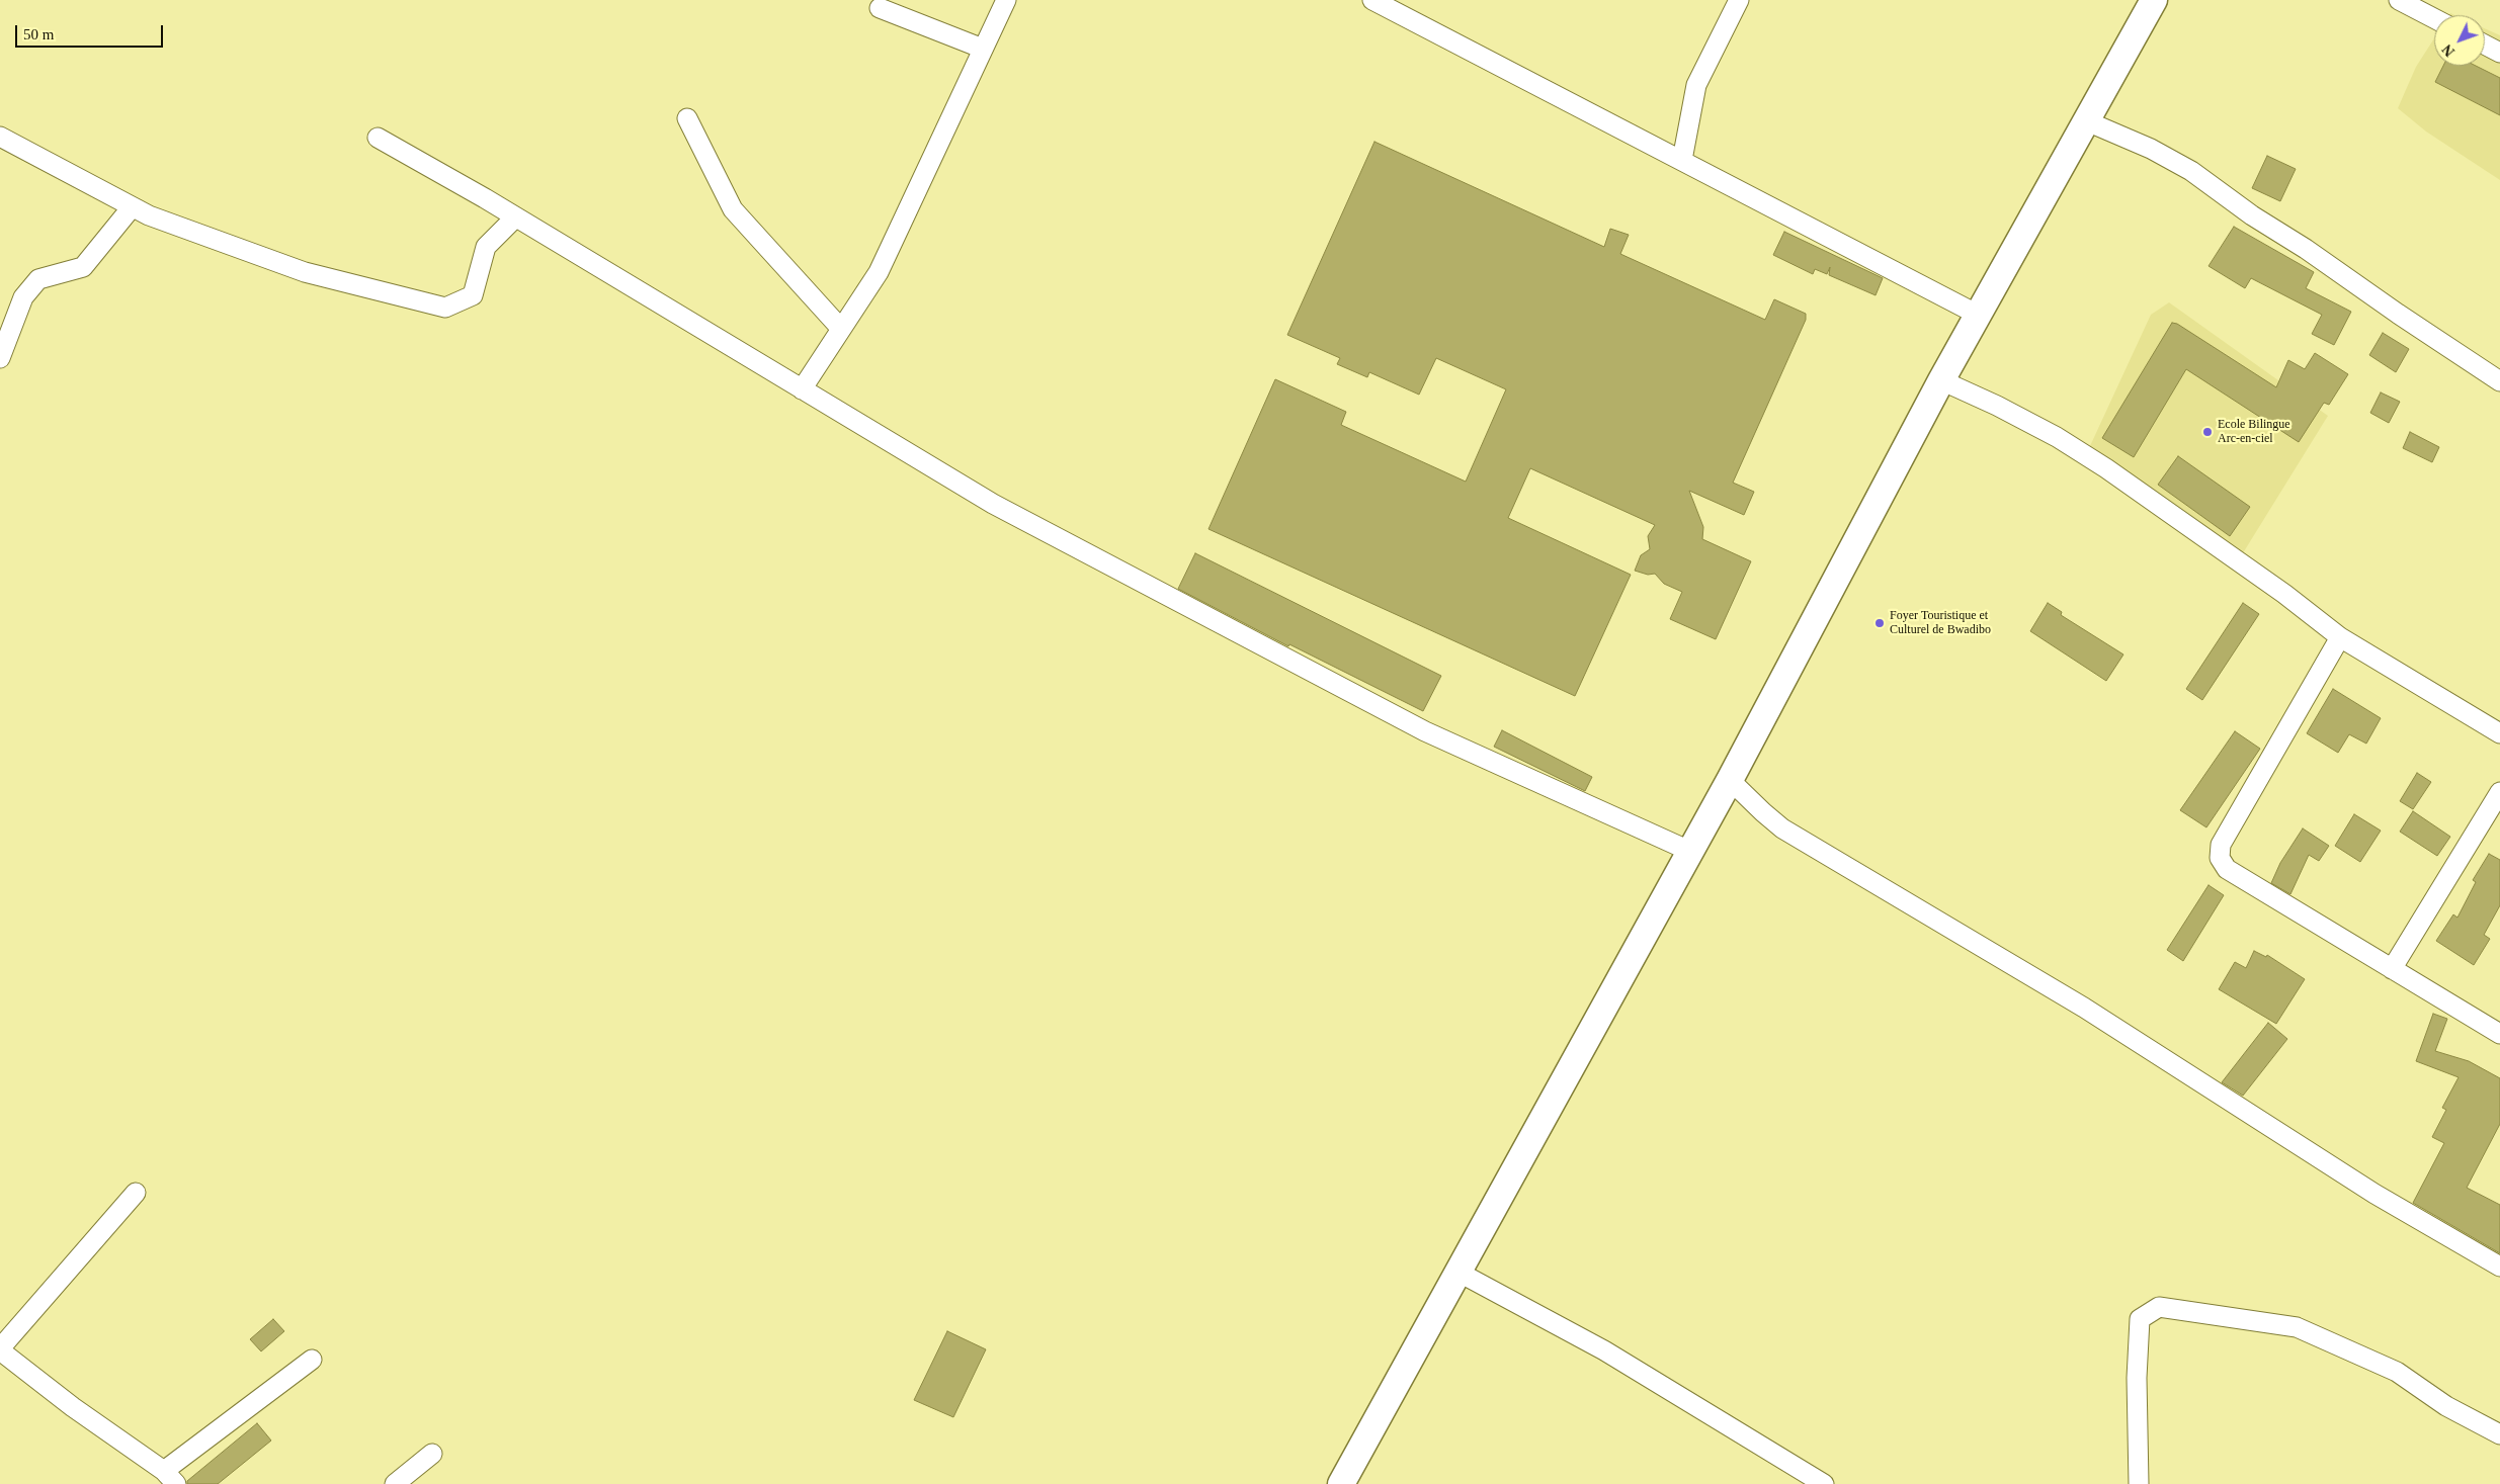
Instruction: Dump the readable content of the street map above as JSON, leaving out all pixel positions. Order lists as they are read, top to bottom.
{
  "places": ["Ecole Bilingue Arc-en-ciel", "Foyer Touristique et Culturel de Bwadibo"],
  "scale_bar": "50 m",
  "north": "bottom left"
}
